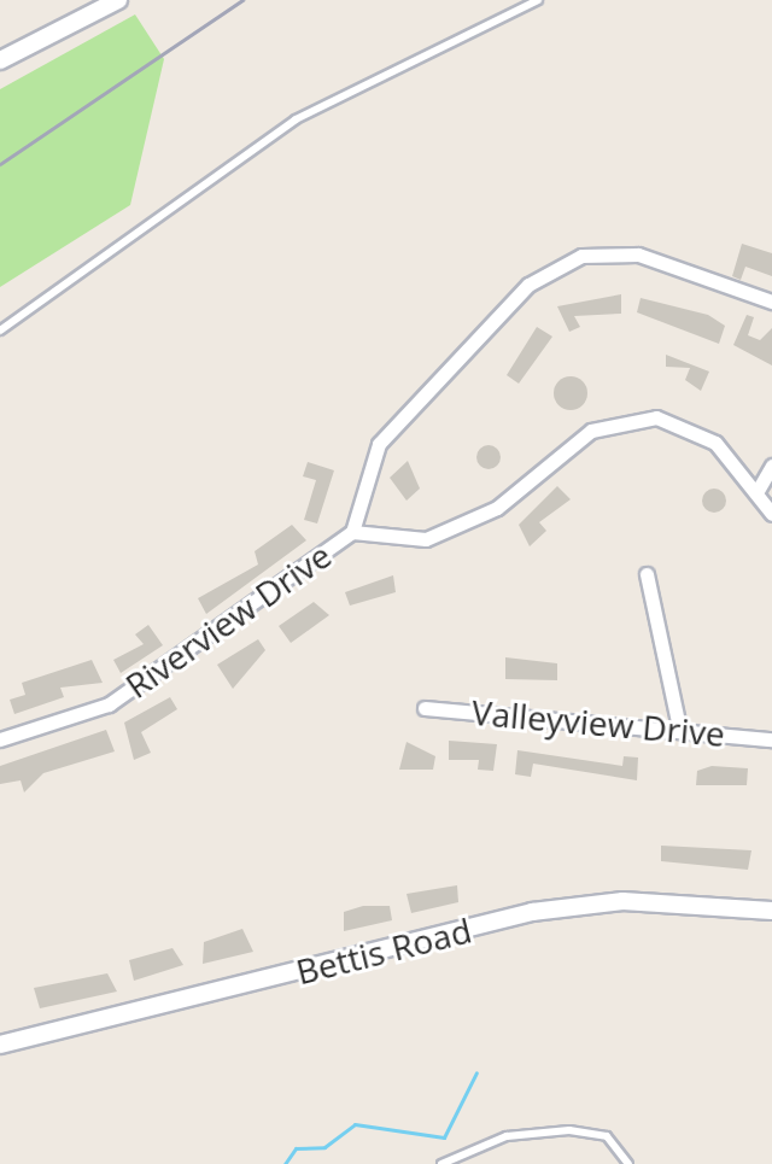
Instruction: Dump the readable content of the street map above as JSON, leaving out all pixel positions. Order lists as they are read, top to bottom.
{
  "streets": {
    "street": ["Riverview Drive", "Valleyview Drive", "Bettis Road"]
  }
}
